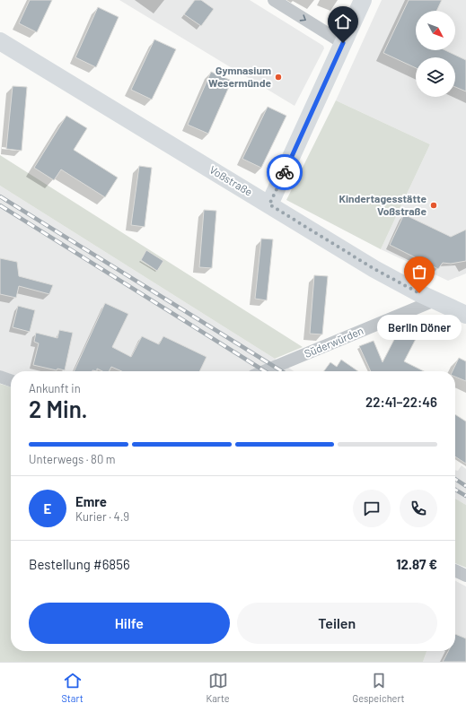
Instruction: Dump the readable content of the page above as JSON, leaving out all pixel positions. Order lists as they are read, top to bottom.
{
  "streets": {
    "street": ["Voßstraße", "Süderwürden"]
  },
  "crossings": [
    ["Voßstraße", "Süderwürden"]
  ],
  "places": ["Gymnasium Wesermünde", "Kindertagesstätte Voßstraße", "Berlin Döner"],
  "north": "bottom right",
  "page": {
    "bubble": "Berlin Döner",
    "heading": ["2 Min.", "Ankunft in", "22:41–22:46"],
    "panel": [
      "Emre",
      "Kurier · 4.9",
      "Bestellung #6856",
      "12.87 €"
    ],
    "bar": "Unterwegs · 80 m",
    "round": "E",
    "buttons": ["Hilfe", "Teilen"],
    "tabs": ["Start", "Karte", "Gespeichert"]
  }
}
